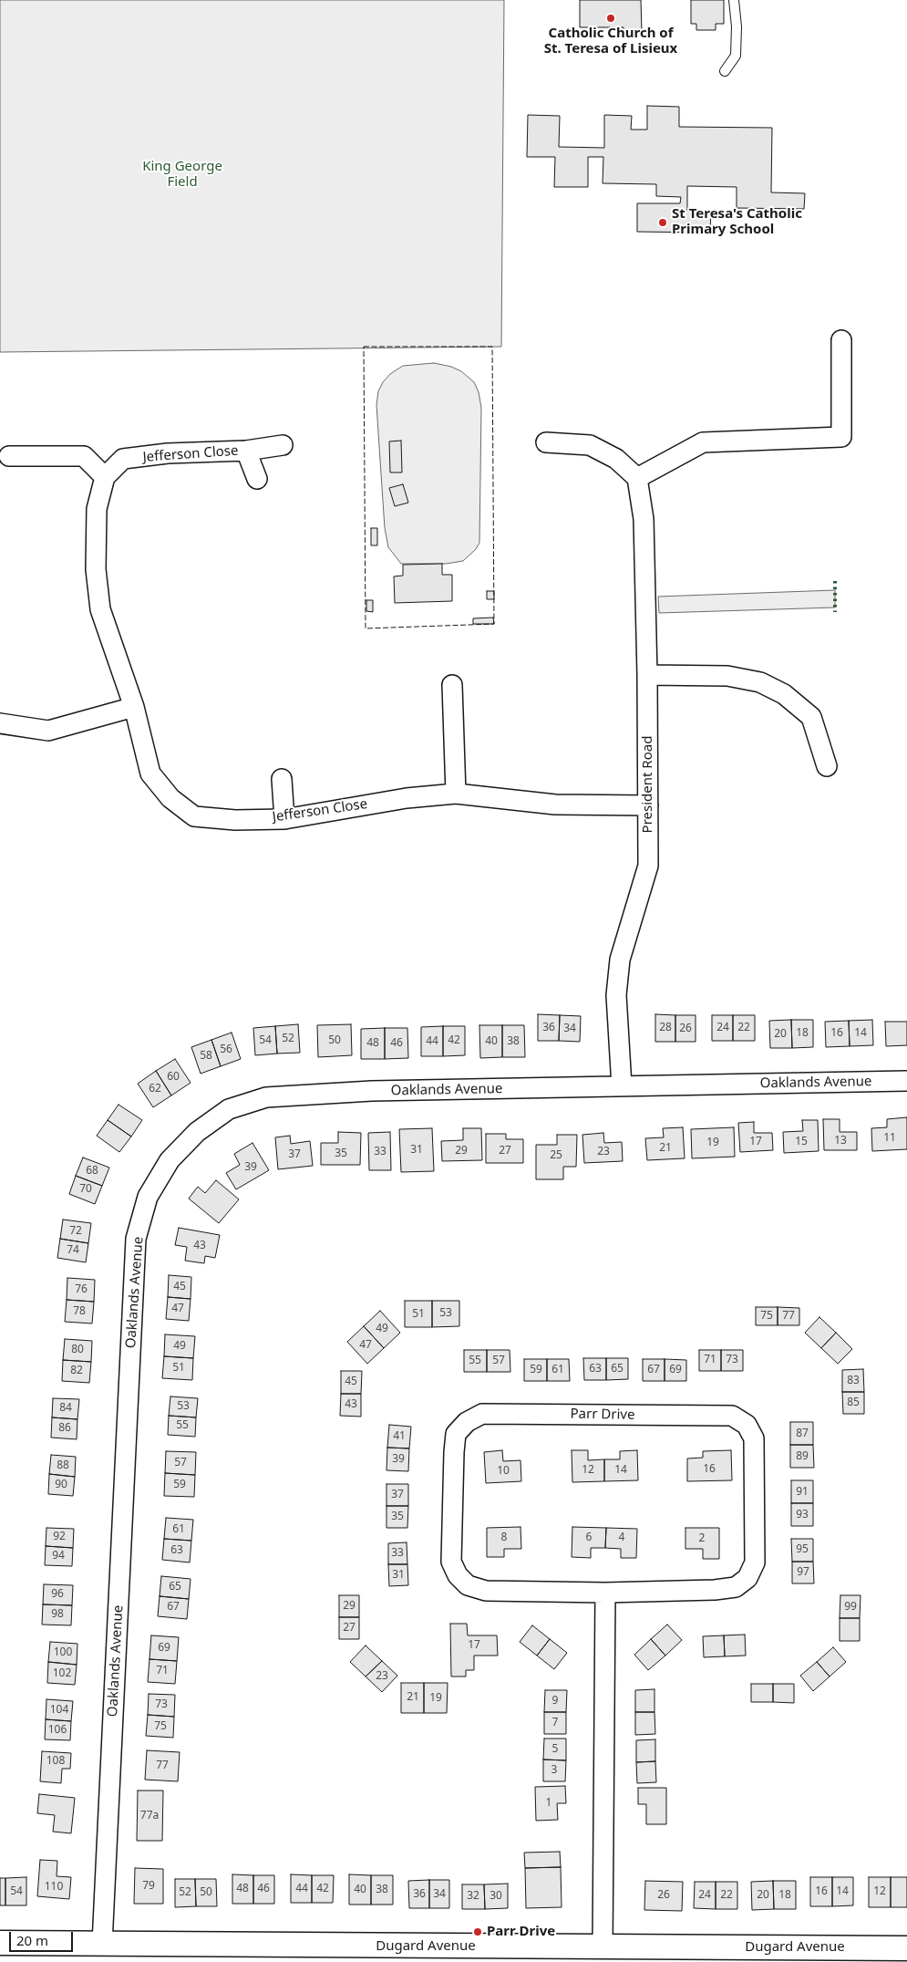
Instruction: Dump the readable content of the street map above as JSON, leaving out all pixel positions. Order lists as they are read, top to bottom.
{
  "streets": {
    "street": [
      "Jefferson Close",
      "President Road",
      "Oaklands Avenue",
      "Parr Drive",
      "Dugard Avenue"
    ]
  },
  "crossings": [
    ["Jefferson Close", "President Road"],
    ["President Road", "Oaklands Avenue"],
    ["Oaklands Avenue", "Dugard Avenue"]
  ],
  "parks": ["King George Field"],
  "places": ["Catholic Church of St. Teresa of Lisieux", "St Teresa's Catholic Primary School", "Parr Drive"],
  "house_numbers": [
    "36",
    "28",
    "24",
    "22",
    "34",
    "26",
    "18",
    "16",
    "14",
    "20",
    "52",
    "54",
    "50",
    "42",
    "44",
    "40",
    "38",
    "48",
    "46",
    "56",
    "58",
    "60",
    "62",
    "11",
    "13",
    "17",
    "15",
    "19",
    "21",
    "31",
    "29",
    "27",
    "33",
    "23",
    "35",
    "37",
    "25",
    "39",
    "68",
    "70",
    "72",
    "43",
    "74",
    "45",
    "76",
    "47",
    "78",
    "53",
    "51",
    "75",
    "77",
    "49",
    "47",
    "49",
    "80",
    "71",
    "73",
    "55",
    "57",
    "51",
    "63",
    "65",
    "59",
    "61",
    "67",
    "69",
    "82",
    "83",
    "45",
    "85",
    "43",
    "53",
    "84",
    "55",
    "86",
    "87",
    "41",
    "89",
    "39",
    "57",
    "88",
    "16",
    "12",
    "14",
    "10",
    "90",
    "59",
    "91",
    "37",
    "93",
    "35",
    "61",
    "92",
    "8",
    "6",
    "4",
    "2",
    "95",
    "63",
    "33",
    "94",
    "97",
    "31",
    "65",
    "96",
    "29",
    "67",
    "99",
    "98",
    "27",
    "17",
    "69",
    "100",
    "71",
    "102",
    "23",
    "21",
    "19",
    "9",
    "73",
    "104",
    "7",
    "75",
    "106",
    "5",
    "108",
    "77",
    "3",
    "1",
    "77a",
    "79",
    "110",
    "48",
    "46",
    "44",
    "42",
    "40",
    "38",
    "54",
    "16",
    "14",
    "12",
    "52",
    "50",
    "36",
    "34",
    "26",
    "24",
    "22",
    "20",
    "18",
    "32",
    "30"
  ],
  "scale_bar": "20 m"
}
